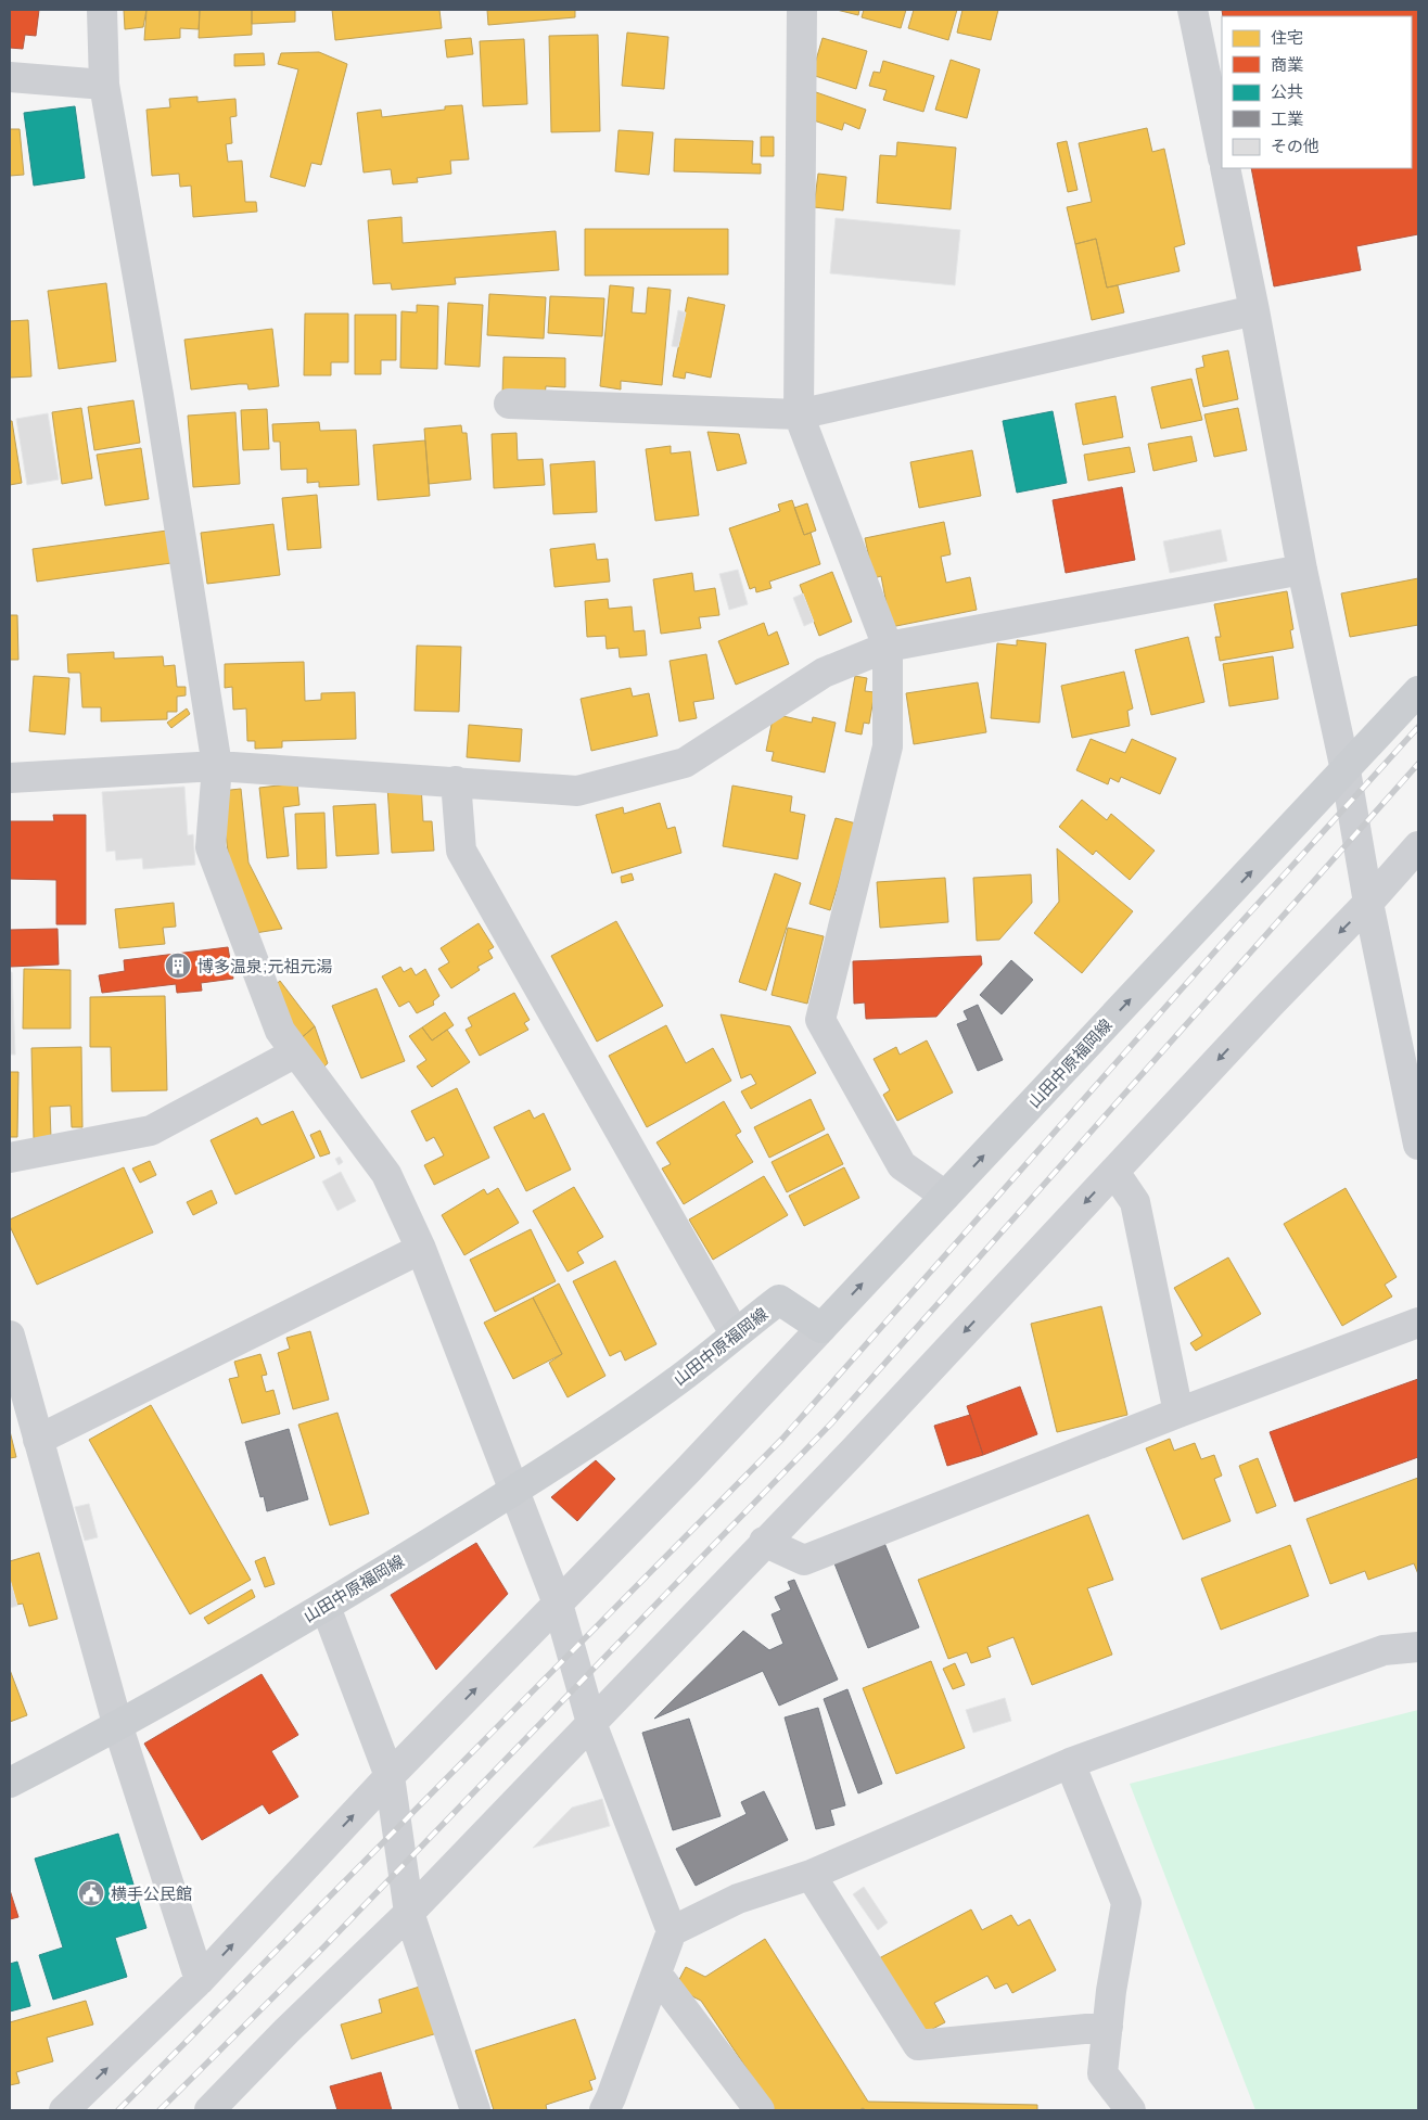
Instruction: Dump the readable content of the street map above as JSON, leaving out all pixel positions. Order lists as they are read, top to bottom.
{
  "streets": {
    "main road": ["山田中原福岡線"]
  },
  "one_way": ["山田中原福岡線"],
  "places": {
    "building": ["博多温泉;元祖元湯"],
    "public building": ["横手公民館"]
  },
  "legend": [
    "住宅",
    "商業",
    "公共",
    "工業",
    "その他"
  ]
}
